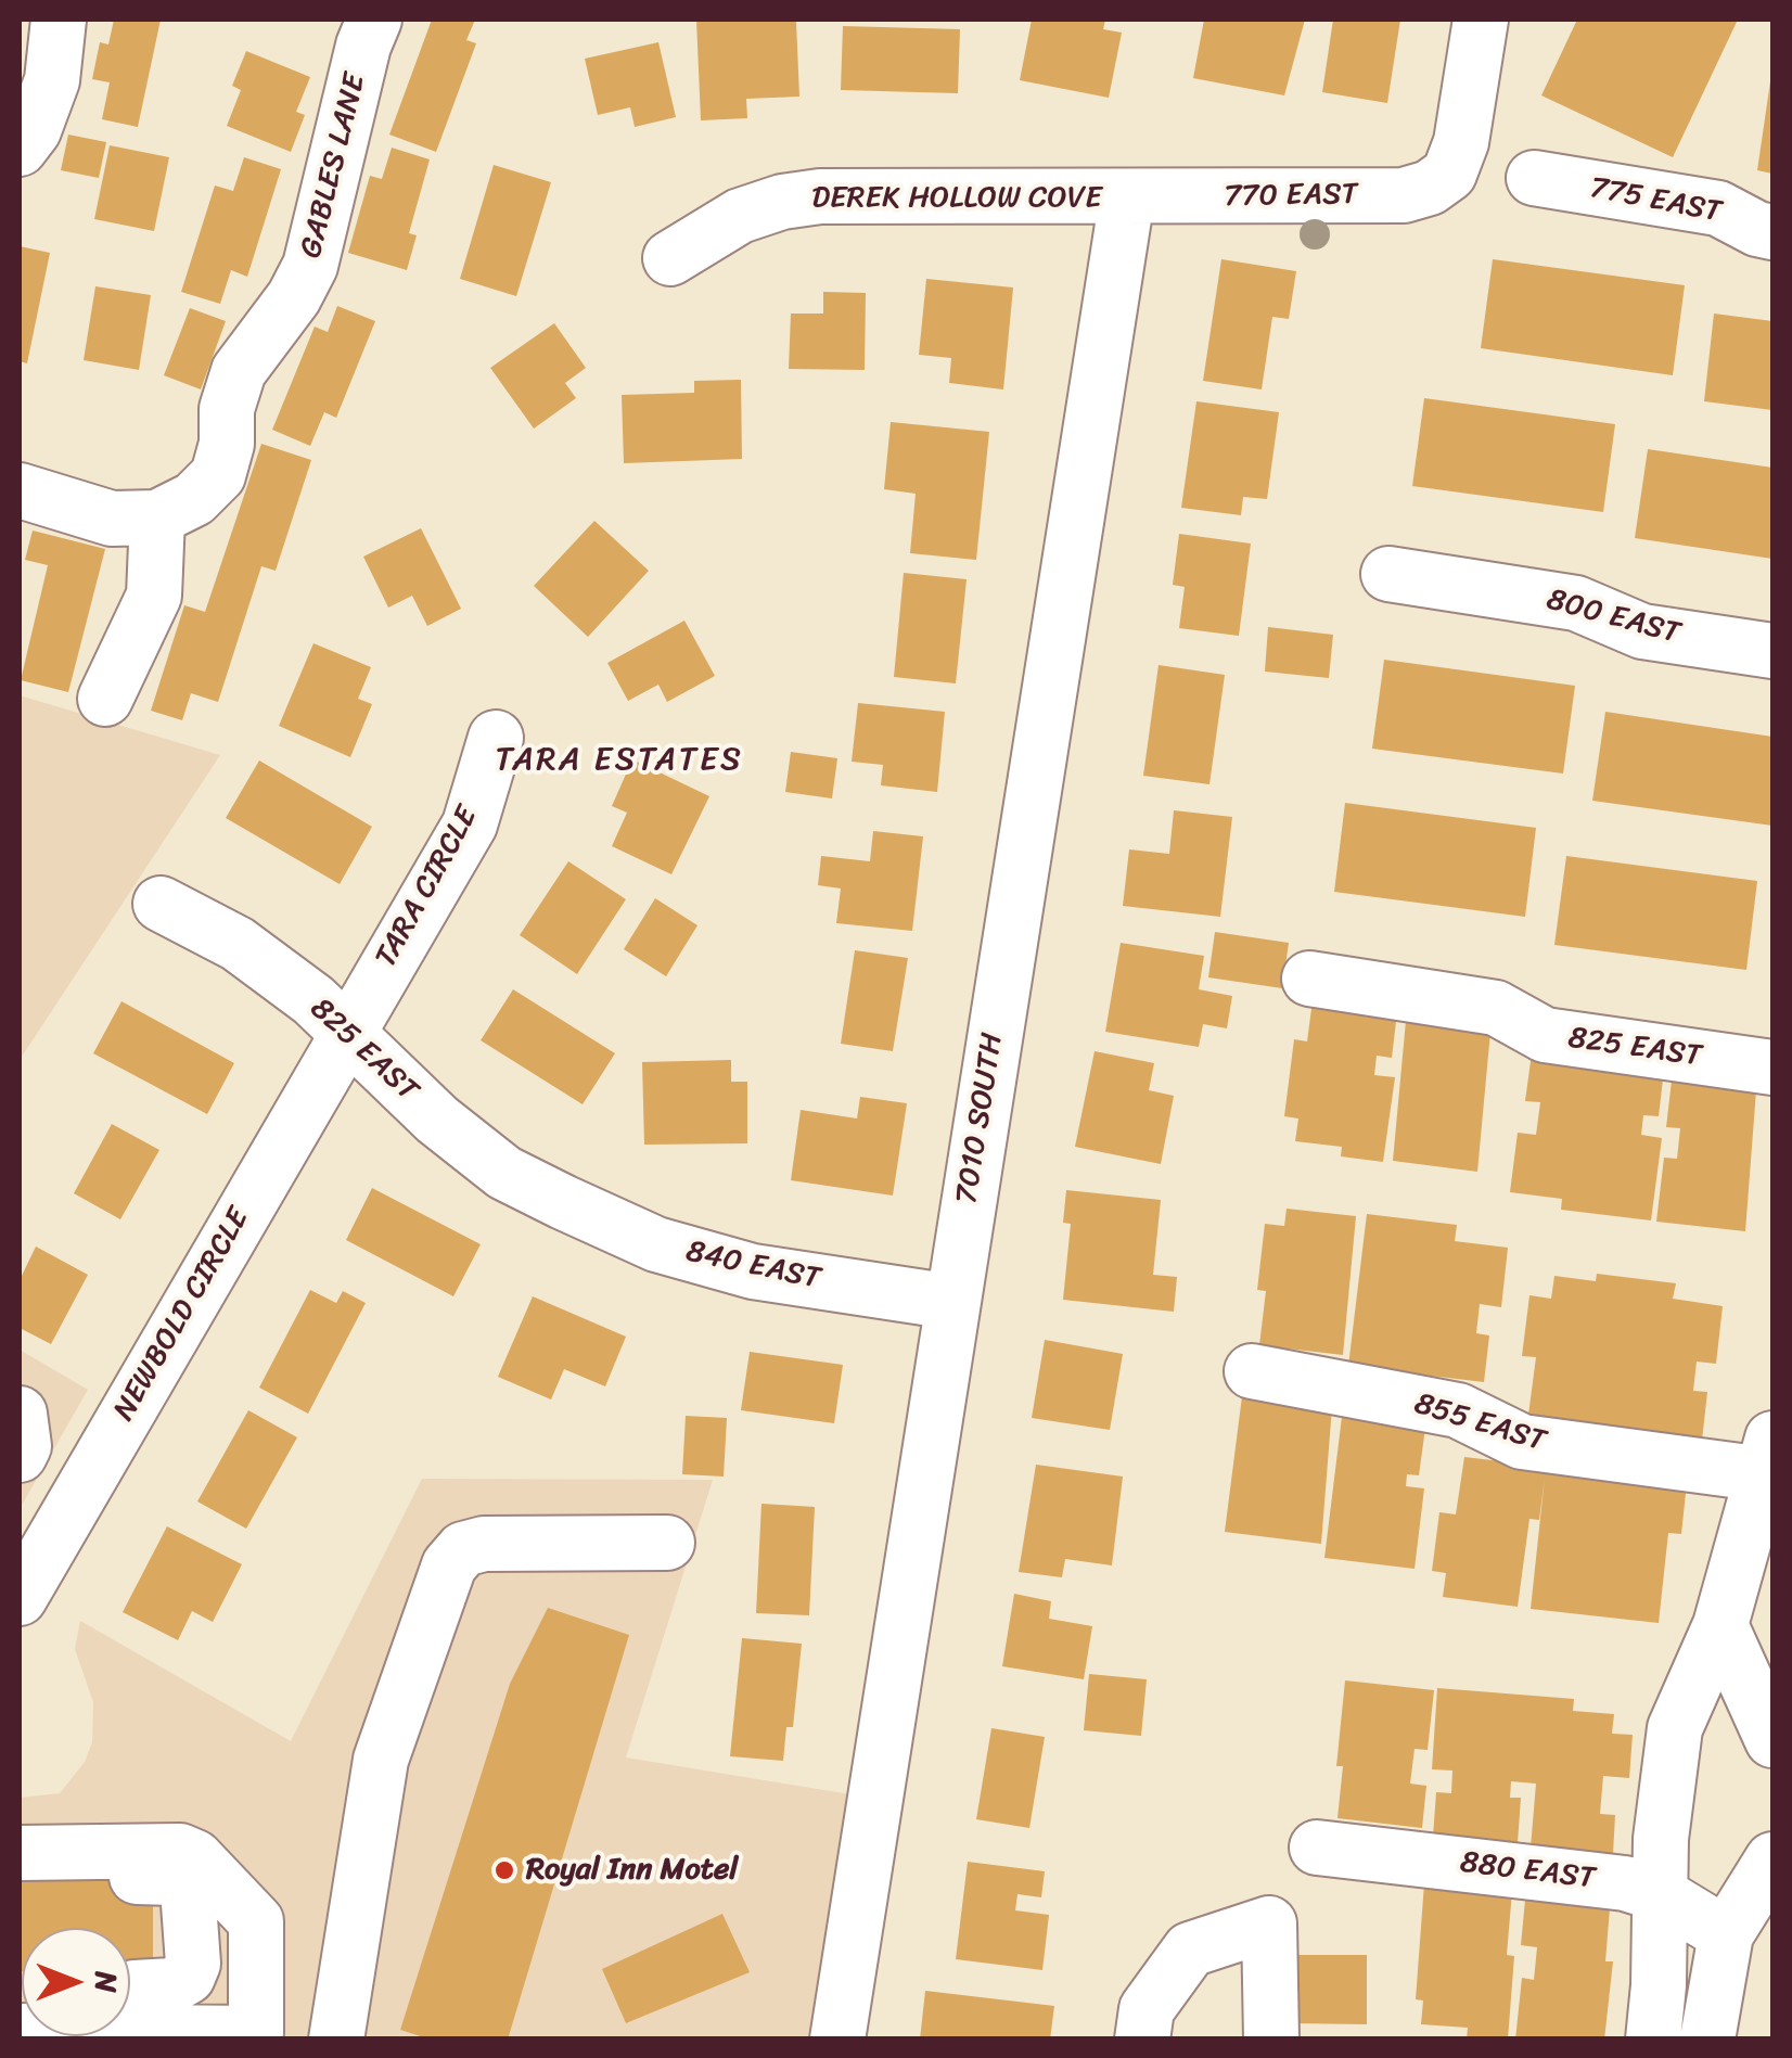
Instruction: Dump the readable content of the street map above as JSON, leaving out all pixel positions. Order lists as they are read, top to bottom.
{
  "streets": {
    "street": [
      "GABLES LANE",
      "770 EAST",
      "DEREK HOLLOW COVE",
      "775 EAST",
      "800 EAST",
      "TARA CIRCLE",
      "825 EAST",
      "7010 SOUTH",
      "840 EAST",
      "NEWBOLD CIRCLE",
      "855 EAST",
      "880 EAST"
    ]
  },
  "crossings": [
    ["770 EAST", "DEREK HOLLOW COVE"],
    ["770 EAST", "7010 SOUTH"],
    ["DEREK HOLLOW COVE", "7010 SOUTH"],
    ["TARA CIRCLE", "825 EAST"],
    ["TARA CIRCLE", "NEWBOLD CIRCLE"],
    ["825 EAST", "840 EAST"],
    ["825 EAST", "NEWBOLD CIRCLE"],
    ["7010 SOUTH", "840 EAST"]
  ],
  "districts": ["TARA ESTATES"],
  "places": ["Royal Inn Motel"],
  "north": "right"
}
